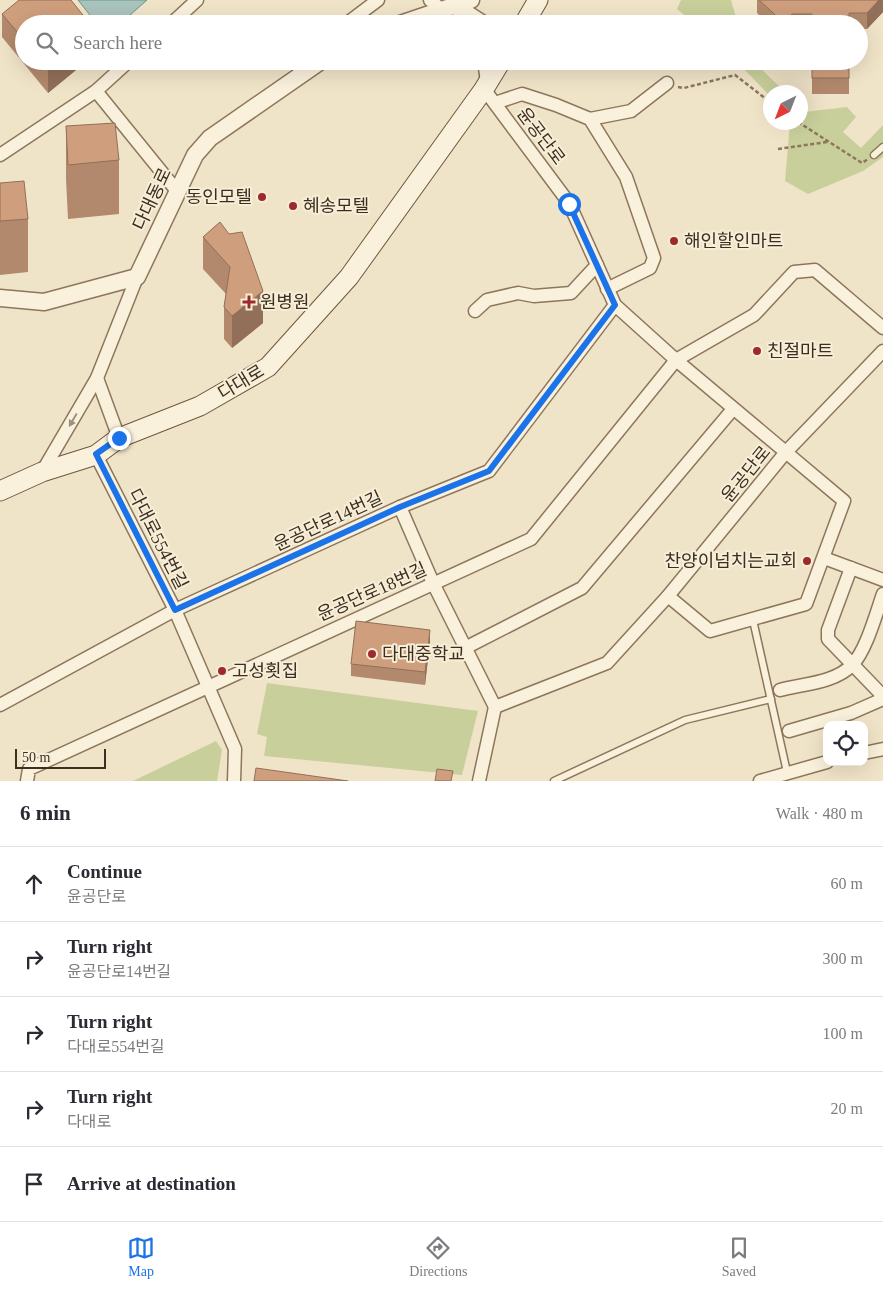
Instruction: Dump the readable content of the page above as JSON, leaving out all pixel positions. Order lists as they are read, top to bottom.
{
  "streets": {
    "main road": ["다대로"],
    "street": [
      "윤공단로",
      "다대동로",
      "윤공단로14번길",
      "다대로554번길",
      "윤공단로18번길"
    ]
  },
  "crossings": [
    ["윤공단로", "다대로"],
    ["윤공단로", "윤공단로14번길"],
    ["윤공단로", "윤공단로18번길"],
    ["다대로", "다대로554번길"],
    ["윤공단로14번길", "다대로554번길"],
    ["다대로554번길", "윤공단로18번길"]
  ],
  "places": {
    "other": [
      "동인모텔",
      "혜송모텔",
      "해인할인마트",
      "친절마트",
      "찬양이넘치는교회",
      "다대중학교",
      "고성횟집"
    ],
    "health": ["원병원"]
  },
  "scale_bar": "50 m",
  "north": "bottom left",
  "page": {
    "search": "Search here",
    "scale": "50 m",
    "heading": ["6 min", "Walk · 480 m"],
    "list": [
      ["Continue", "윤공단로", "60 m"],
      ["Turn right", "윤공단로14번길", "300 m"],
      ["Turn right", "다대로554번길", "100 m"],
      ["Turn right", "다대로", "20 m"],
      "Arrive at destination"
    ],
    "nav": ["Map", "Directions", "Saved"]
  }
}
